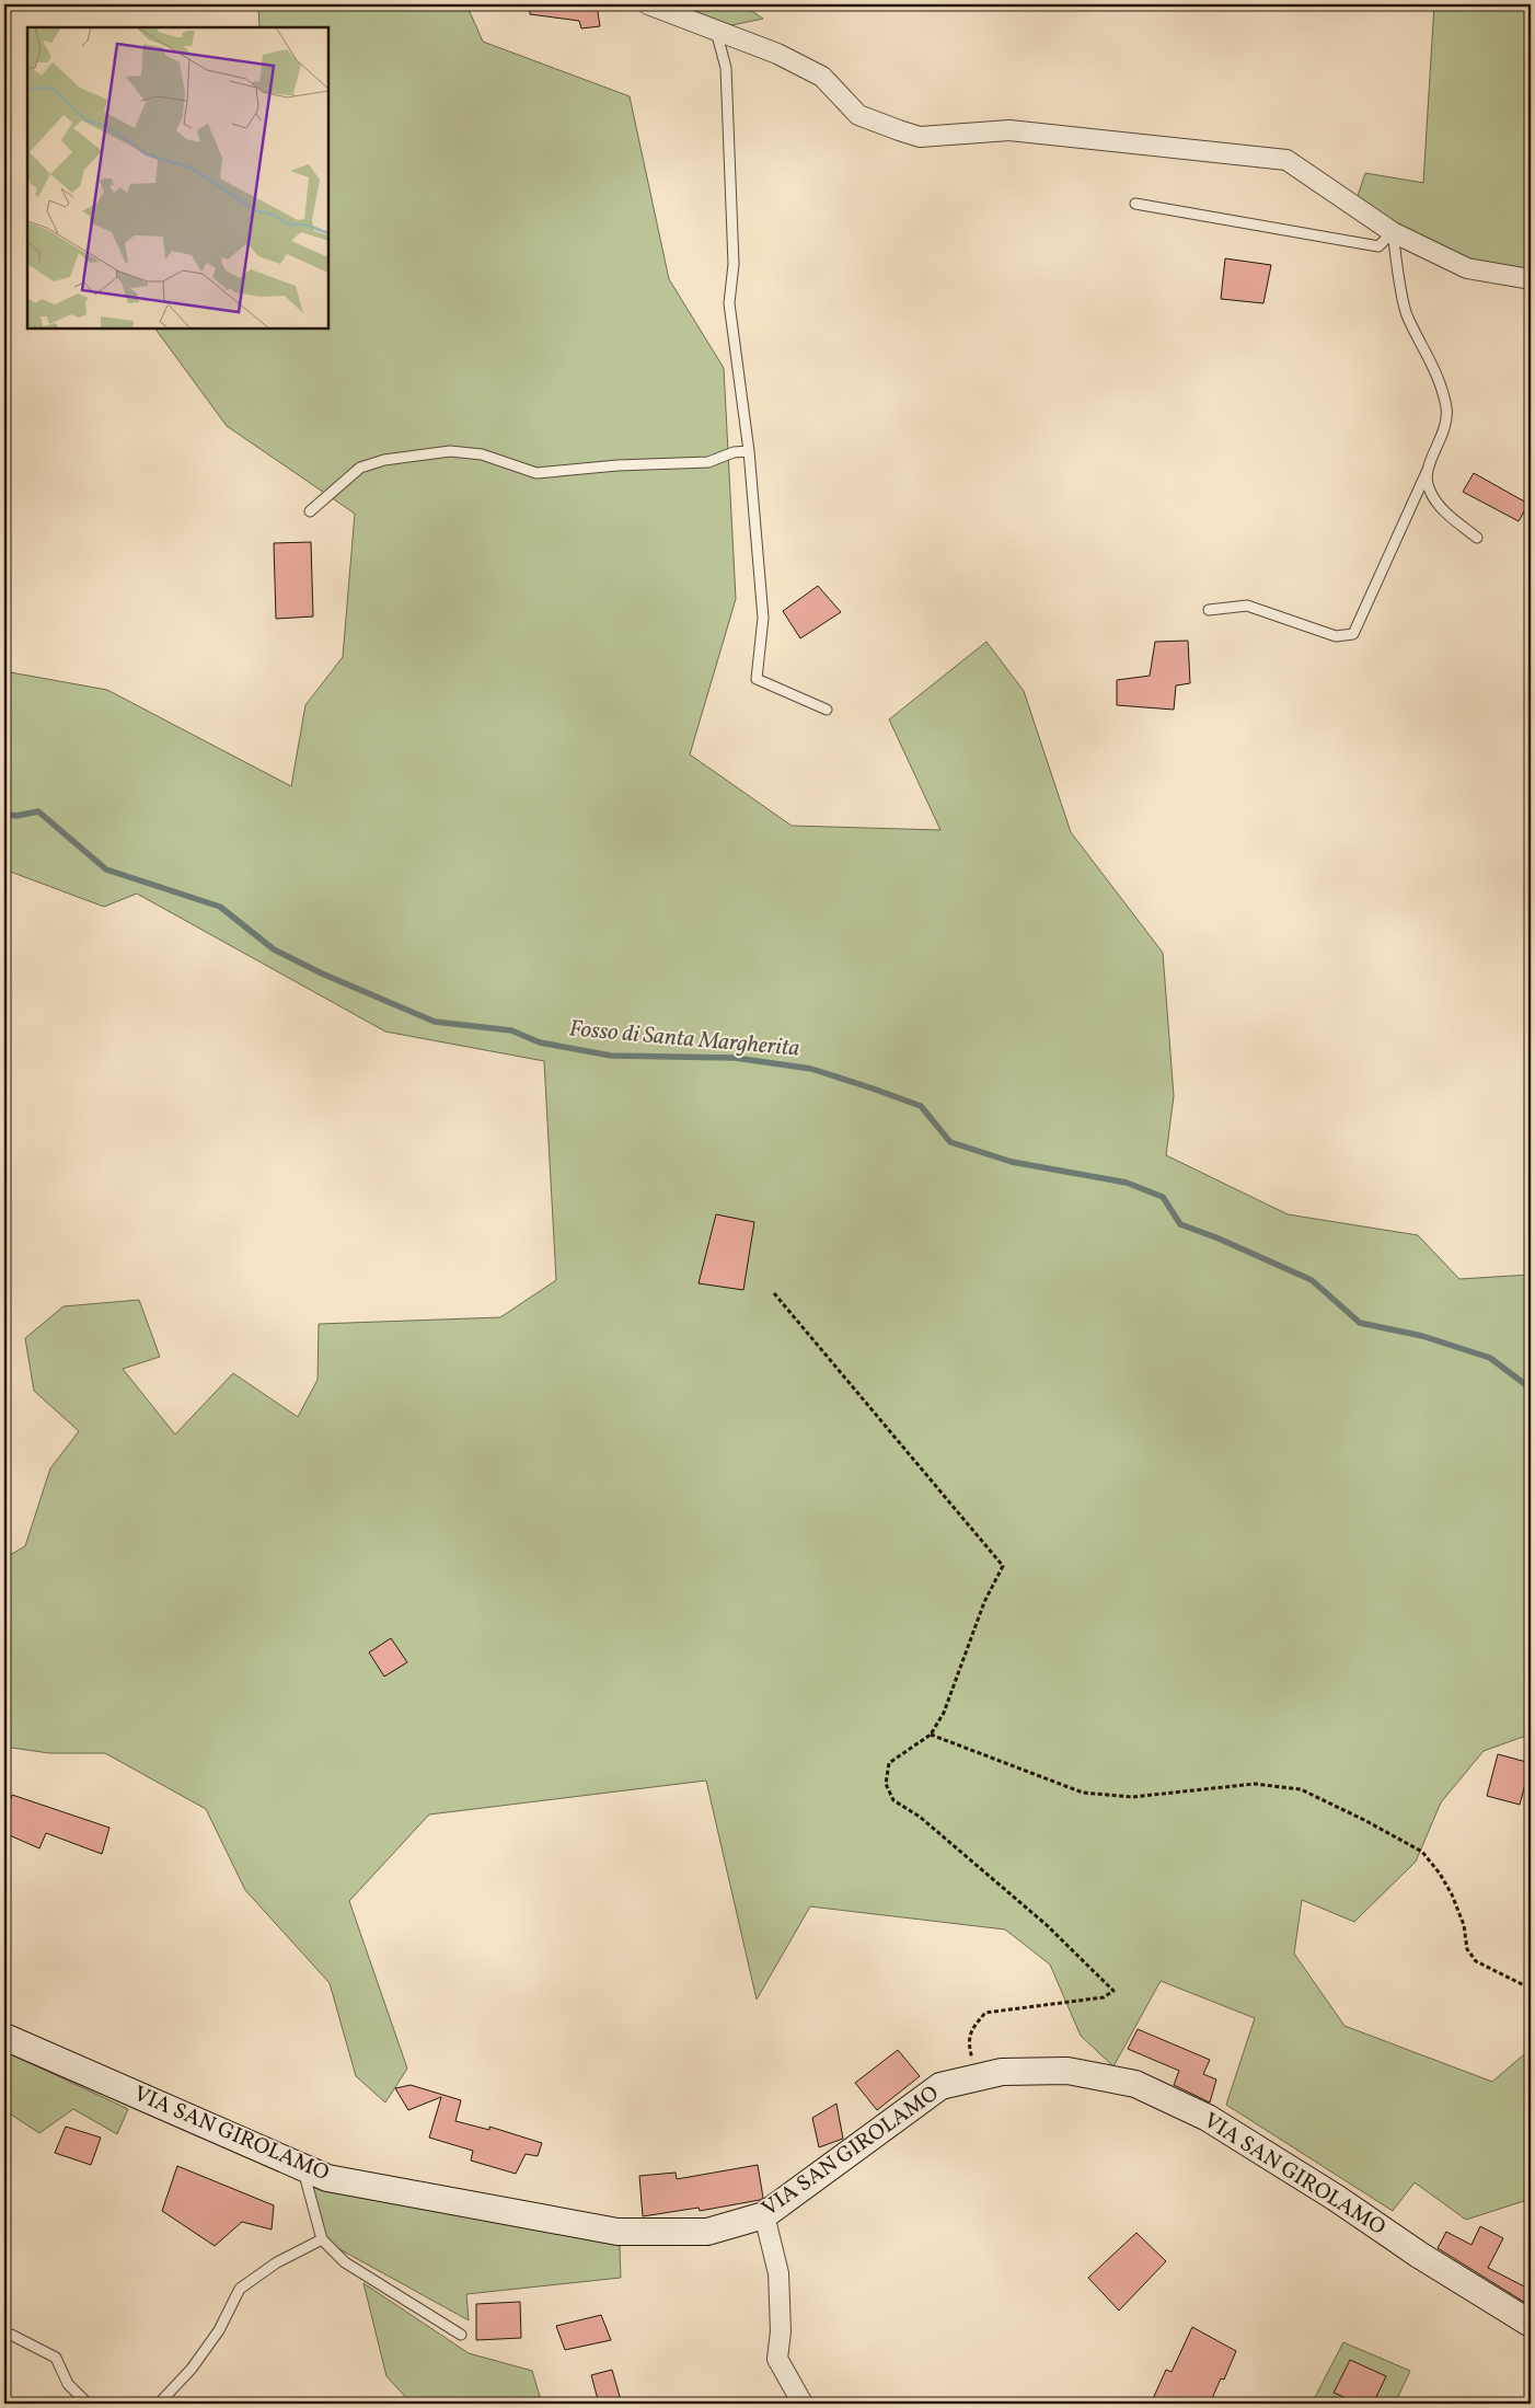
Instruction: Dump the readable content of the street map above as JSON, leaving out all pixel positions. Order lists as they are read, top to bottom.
{
  "streets": {
    "street": ["VIA SAN GIROLAMO"]
  },
  "water": ["Fosso di Santa Margherita"]
}
